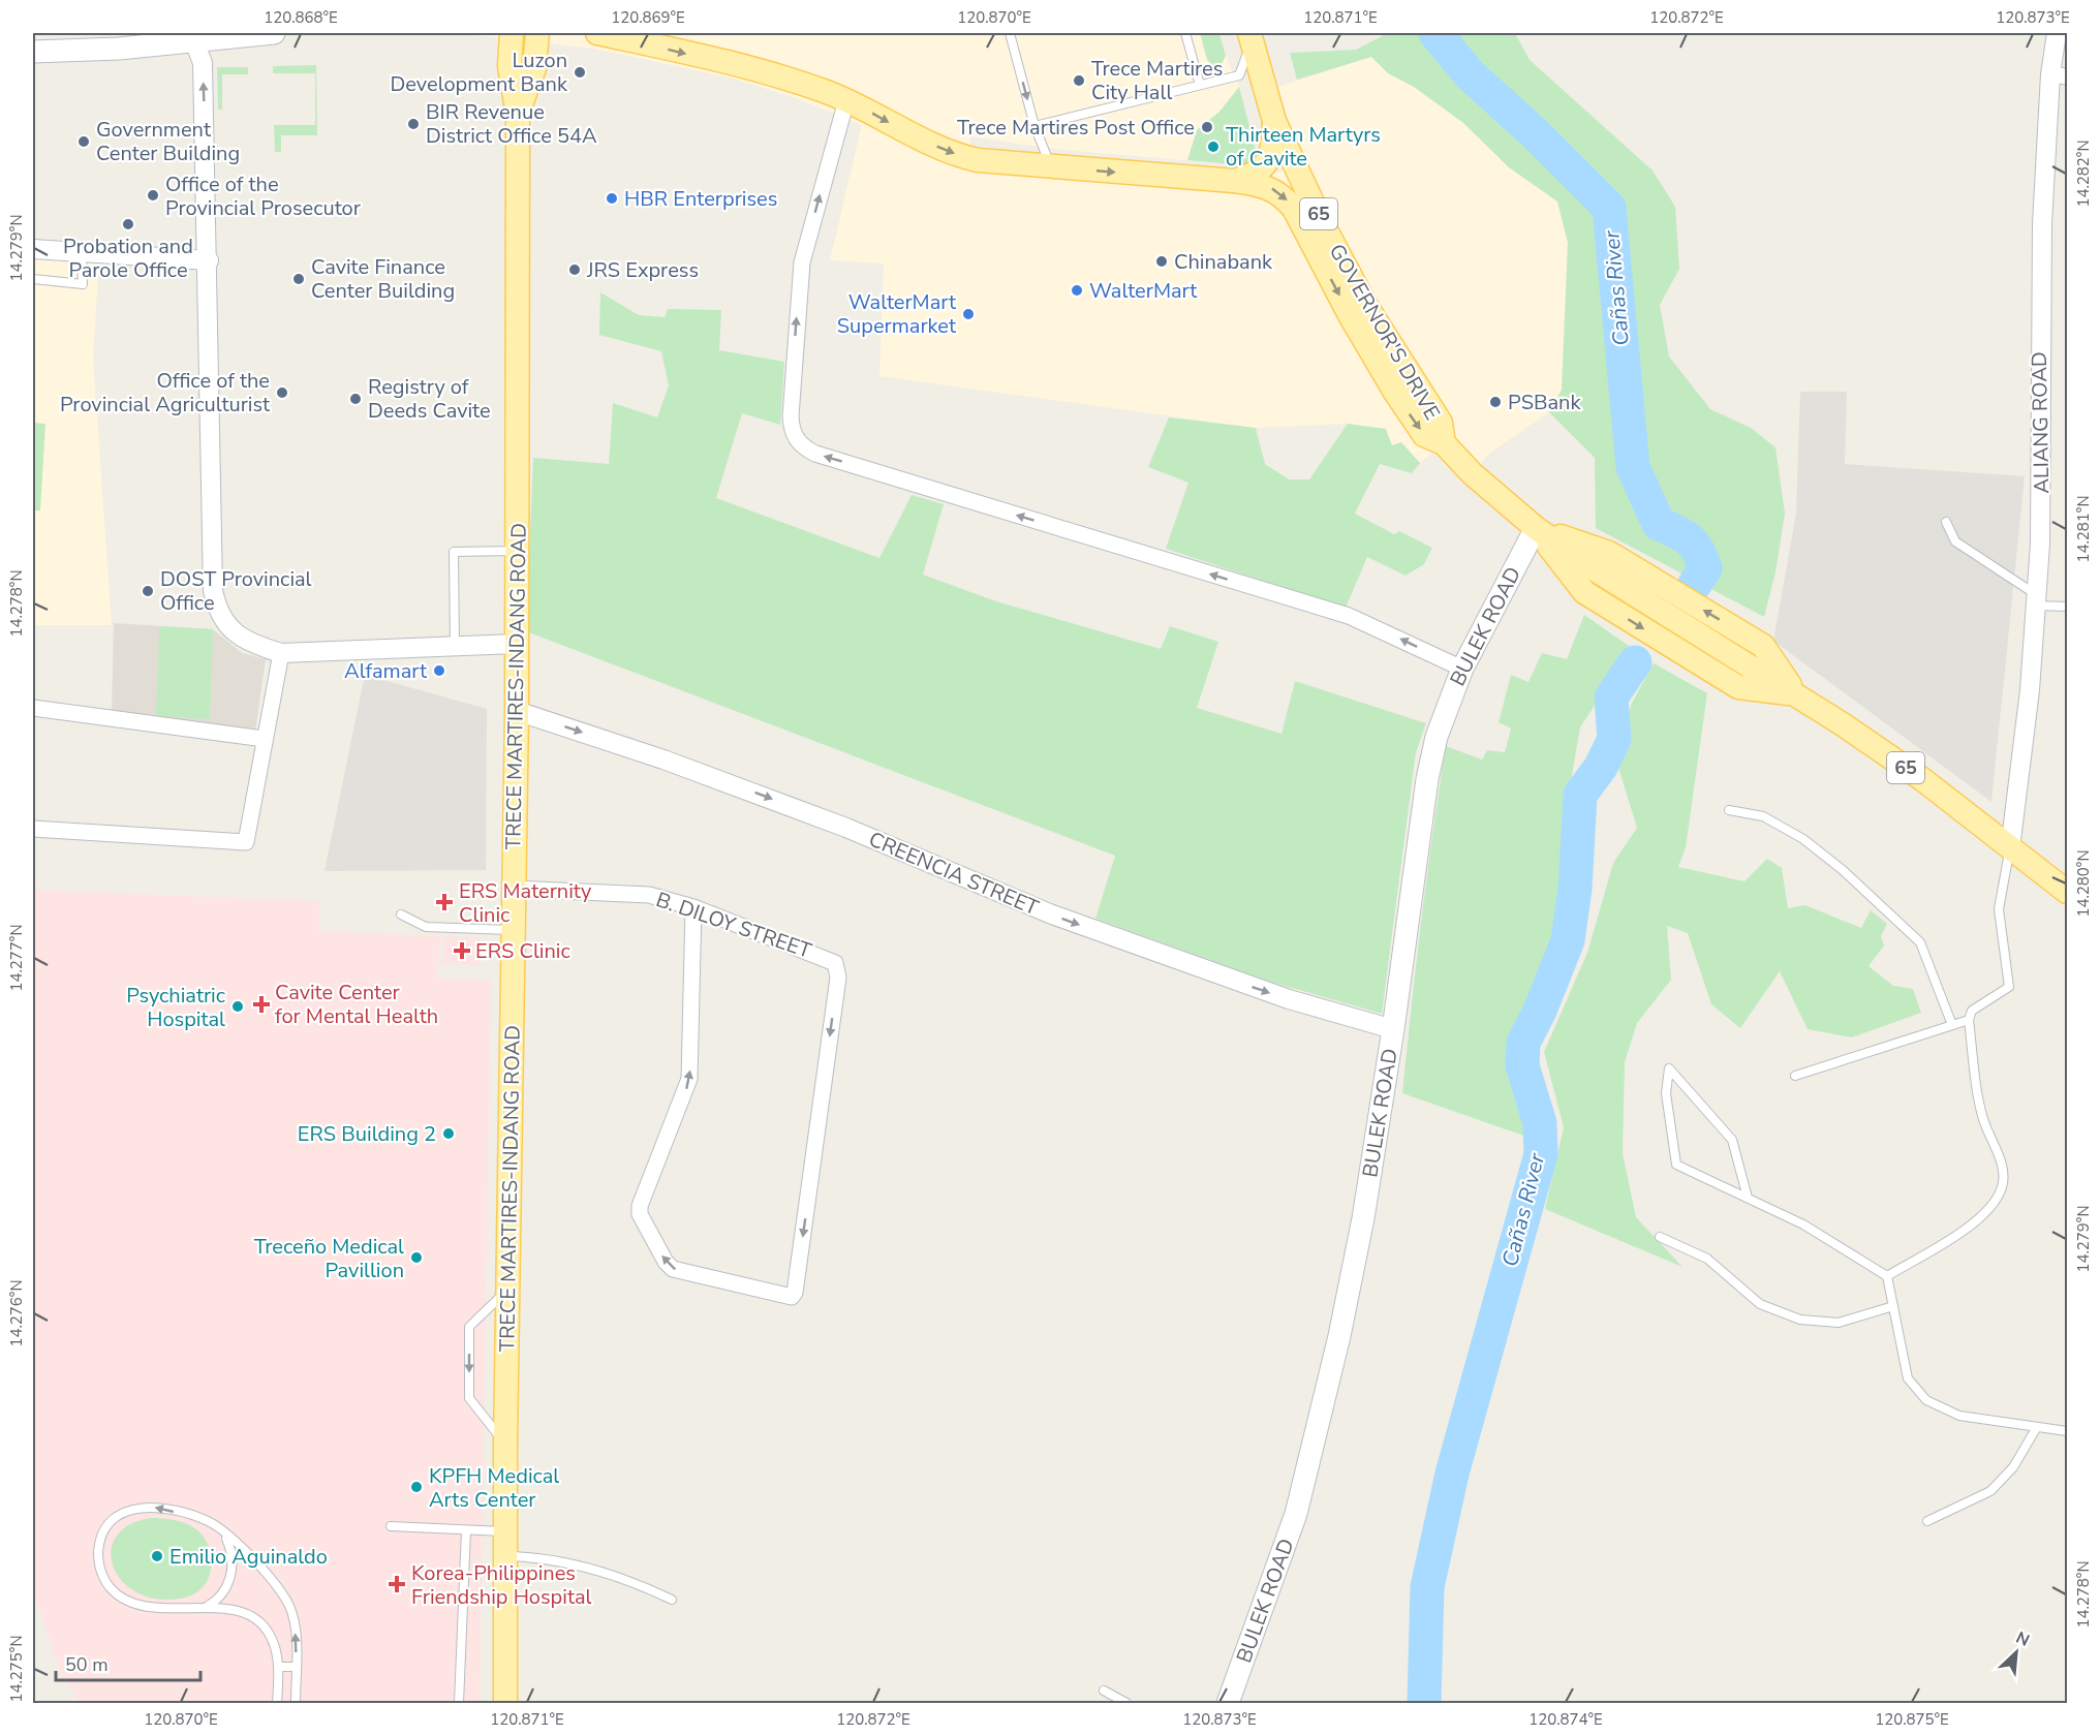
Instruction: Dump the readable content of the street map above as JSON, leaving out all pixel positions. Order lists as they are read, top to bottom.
{
  "streets": {
    "main road": [
      "65",
      "GOVERNOR'S DRIVE",
      "BULEK ROAD",
      "TRECE MARTIRES-INDANG ROAD"
    ],
    "street": ["ALIANG ROAD", "CREENCIA STREET", "B. DILOY STREET"]
  },
  "crossings": [
    ["GOVERNOR'S DRIVE", "ALIANG ROAD"],
    ["GOVERNOR'S DRIVE", "BULEK ROAD"],
    ["BULEK ROAD", "CREENCIA STREET"],
    ["TRECE MARTIRES-INDANG ROAD", "CREENCIA STREET"],
    ["TRECE MARTIRES-INDANG ROAD", "B. DILOY STREET"]
  ],
  "one_way": ["CREENCIA STREET"],
  "water": ["Cañas River"],
  "places": {
    "other": [
      "Luzon Development Bank",
      "Trece Martires City Hall",
      "BIR Revenue District Office 54A",
      "Trece Martires Post Office",
      "Government Center Building",
      "Thirteen Martyrs of Cavite",
      "Office of the Provincial Prosecutor",
      "HBR Enterprises",
      "Probation and Parole Office",
      "Chinabank",
      "JRS Express",
      "Cavite Finance Center Building",
      "WalterMart",
      "WalterMart Supermarket",
      "Office of the Provincial Agriculturist",
      "Registry of Deeds Cavite",
      "PSBank",
      "DOST Provincial Office",
      "Alfamart",
      "Psychiatric Hospital",
      "ERS Building 2",
      "Treceño Medical Pavillion",
      "KPFH Medical Arts Center",
      "Emilio Aguinaldo"
    ],
    "health": [
      "ERS Maternity Clinic",
      "ERS Clinic",
      "Cavite Center for Mental Health",
      "Korea-Philippines Friendship Hospital"
    ]
  },
  "scale_bar": "50 m",
  "north": "top right",
  "coordinates": [
    "120.868°E",
    "120.869°E",
    "120.870°E",
    "120.871°E",
    "120.872°E",
    "120.873°E",
    "14.282°N",
    "14.279°N",
    "14.281°N",
    "14.278°N",
    "14.280°N",
    "14.277°N",
    "14.276°N",
    "14.275°N",
    "120.874°E",
    "120.875°E"
  ]
}
